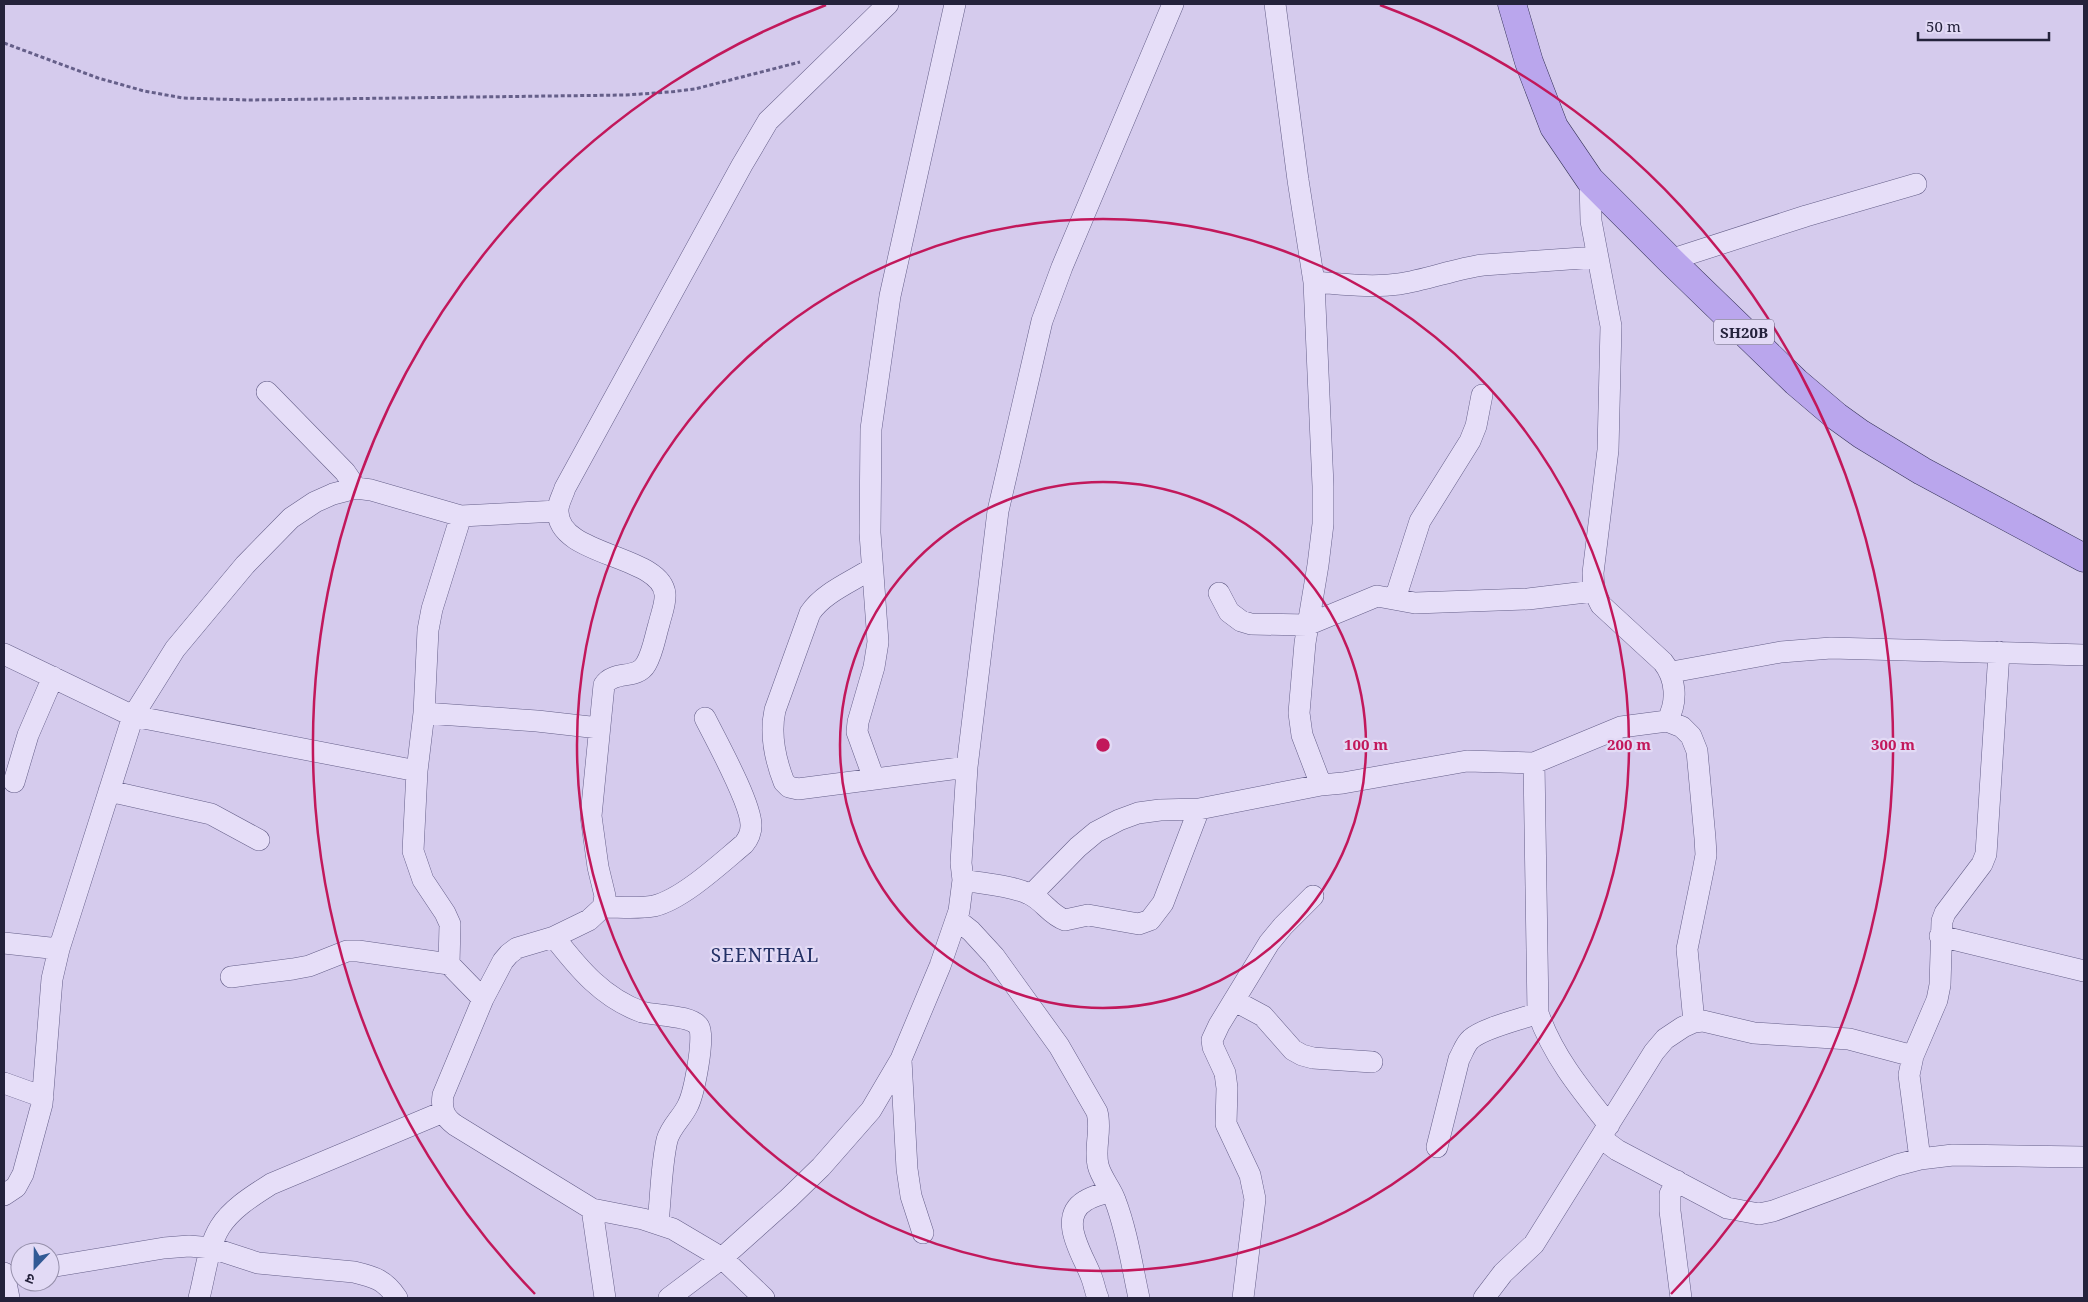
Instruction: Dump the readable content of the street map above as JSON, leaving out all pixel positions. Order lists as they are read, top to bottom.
{
  "streets": {
    "main road": ["SH20B"]
  },
  "districts": ["SEENTHAL"],
  "scale_bar": "50 m",
  "north": "bottom",
  "rings": ["100 m", "200 m", "300 m"]
}
